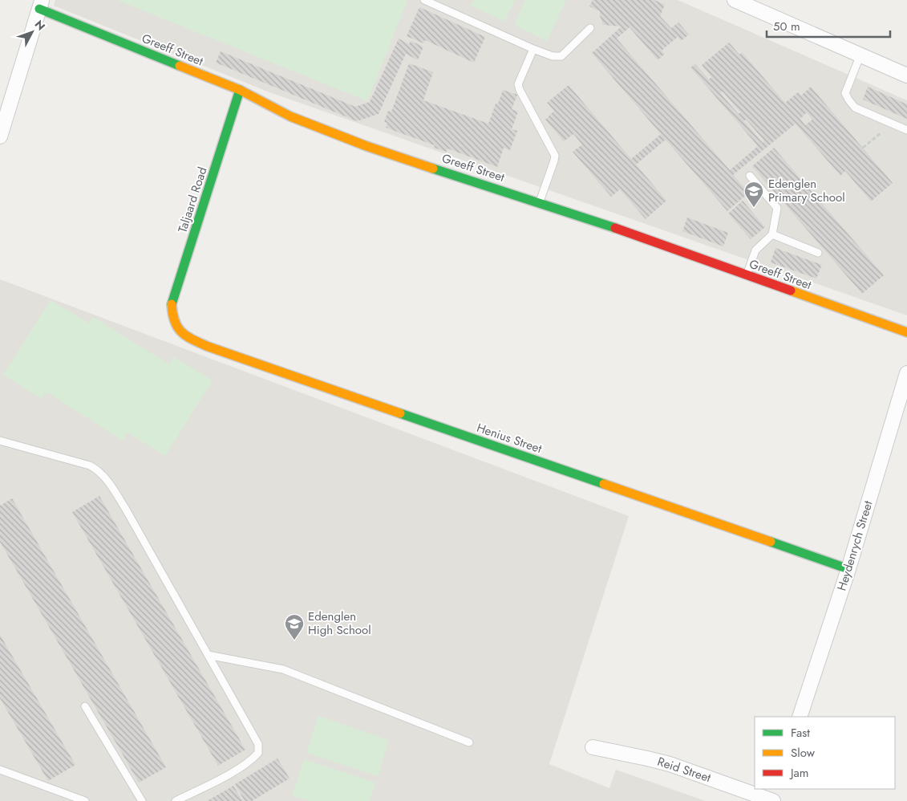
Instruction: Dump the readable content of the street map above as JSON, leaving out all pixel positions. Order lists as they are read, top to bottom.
{
  "streets": {
    "street": [
      "Greeff Street",
      "Taljaard Road",
      "Henius Street",
      "Heydenrych Street",
      "Reid Street"
    ]
  },
  "crossings": [
    ["Greeff Street", "Taljaard Road"],
    ["Taljaard Road", "Henius Street"],
    ["Henius Street", "Heydenrych Street"]
  ],
  "places": {
    "school or university": ["Edenglen Primary School", "Edenglen High School"]
  },
  "legend": ["Fast", "Slow", "Jam"],
  "scale_bar": "50 m",
  "north": "top right"
}
